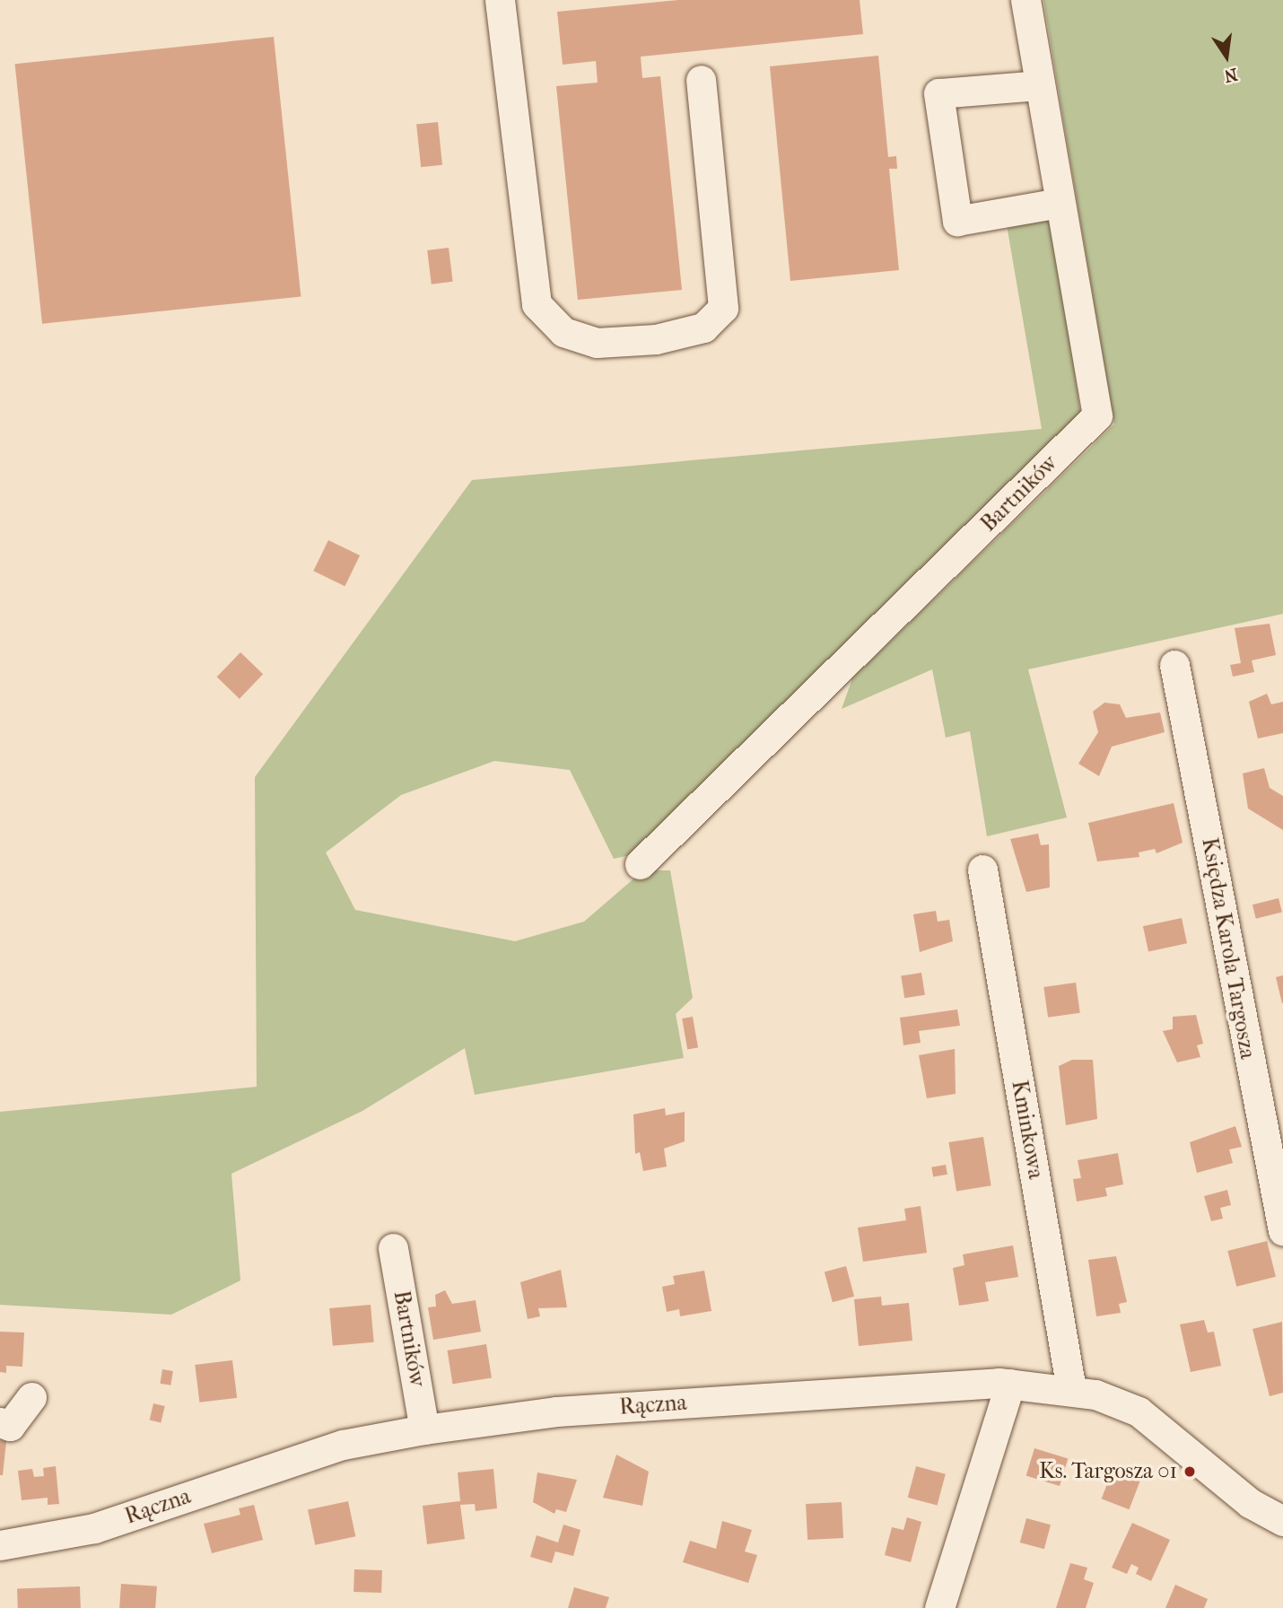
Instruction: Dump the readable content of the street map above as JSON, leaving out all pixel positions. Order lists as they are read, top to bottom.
{
  "streets": {
    "street": [
      "Bartników",
      "Księdza Karola Targosza",
      "Kminkowa",
      "Rączna"
    ]
  },
  "crossings": [
    ["Bartników", "Rączna"],
    ["Kminkowa", "Rączna"]
  ],
  "places": ["Ks. Targosza 01"],
  "north": "bottom"
}
